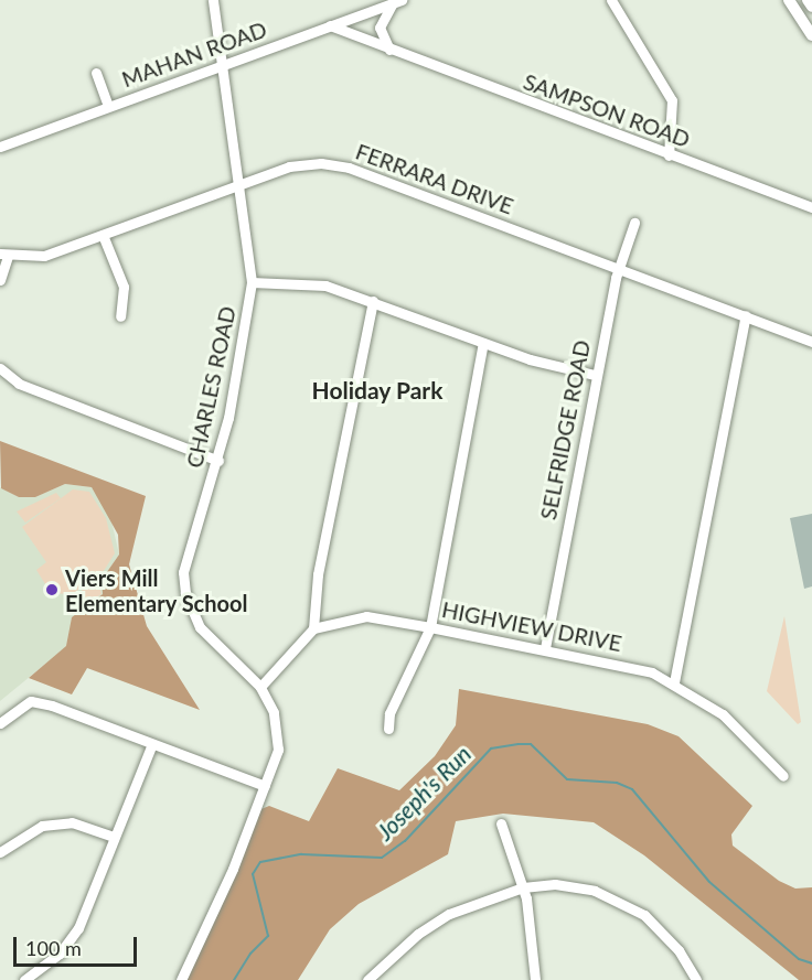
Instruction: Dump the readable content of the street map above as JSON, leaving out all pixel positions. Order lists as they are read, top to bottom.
{
  "streets": {
    "street": [
      "MAHAN ROAD",
      "SAMPSON ROAD",
      "FERRARA DRIVE",
      "CHARLES ROAD",
      "SELFRIDGE ROAD",
      "HIGHVIEW DRIVE"
    ]
  },
  "crossings": [
    ["MAHAN ROAD", "SAMPSON ROAD"],
    ["MAHAN ROAD", "CHARLES ROAD"],
    ["FERRARA DRIVE", "CHARLES ROAD"],
    ["FERRARA DRIVE", "SELFRIDGE ROAD"],
    ["SELFRIDGE ROAD", "HIGHVIEW DRIVE"]
  ],
  "districts": ["Holiday Park"],
  "water": ["Joseph's Run"],
  "places": ["Viers Mill Elementary School"],
  "scale_bar": "100 m"
}
